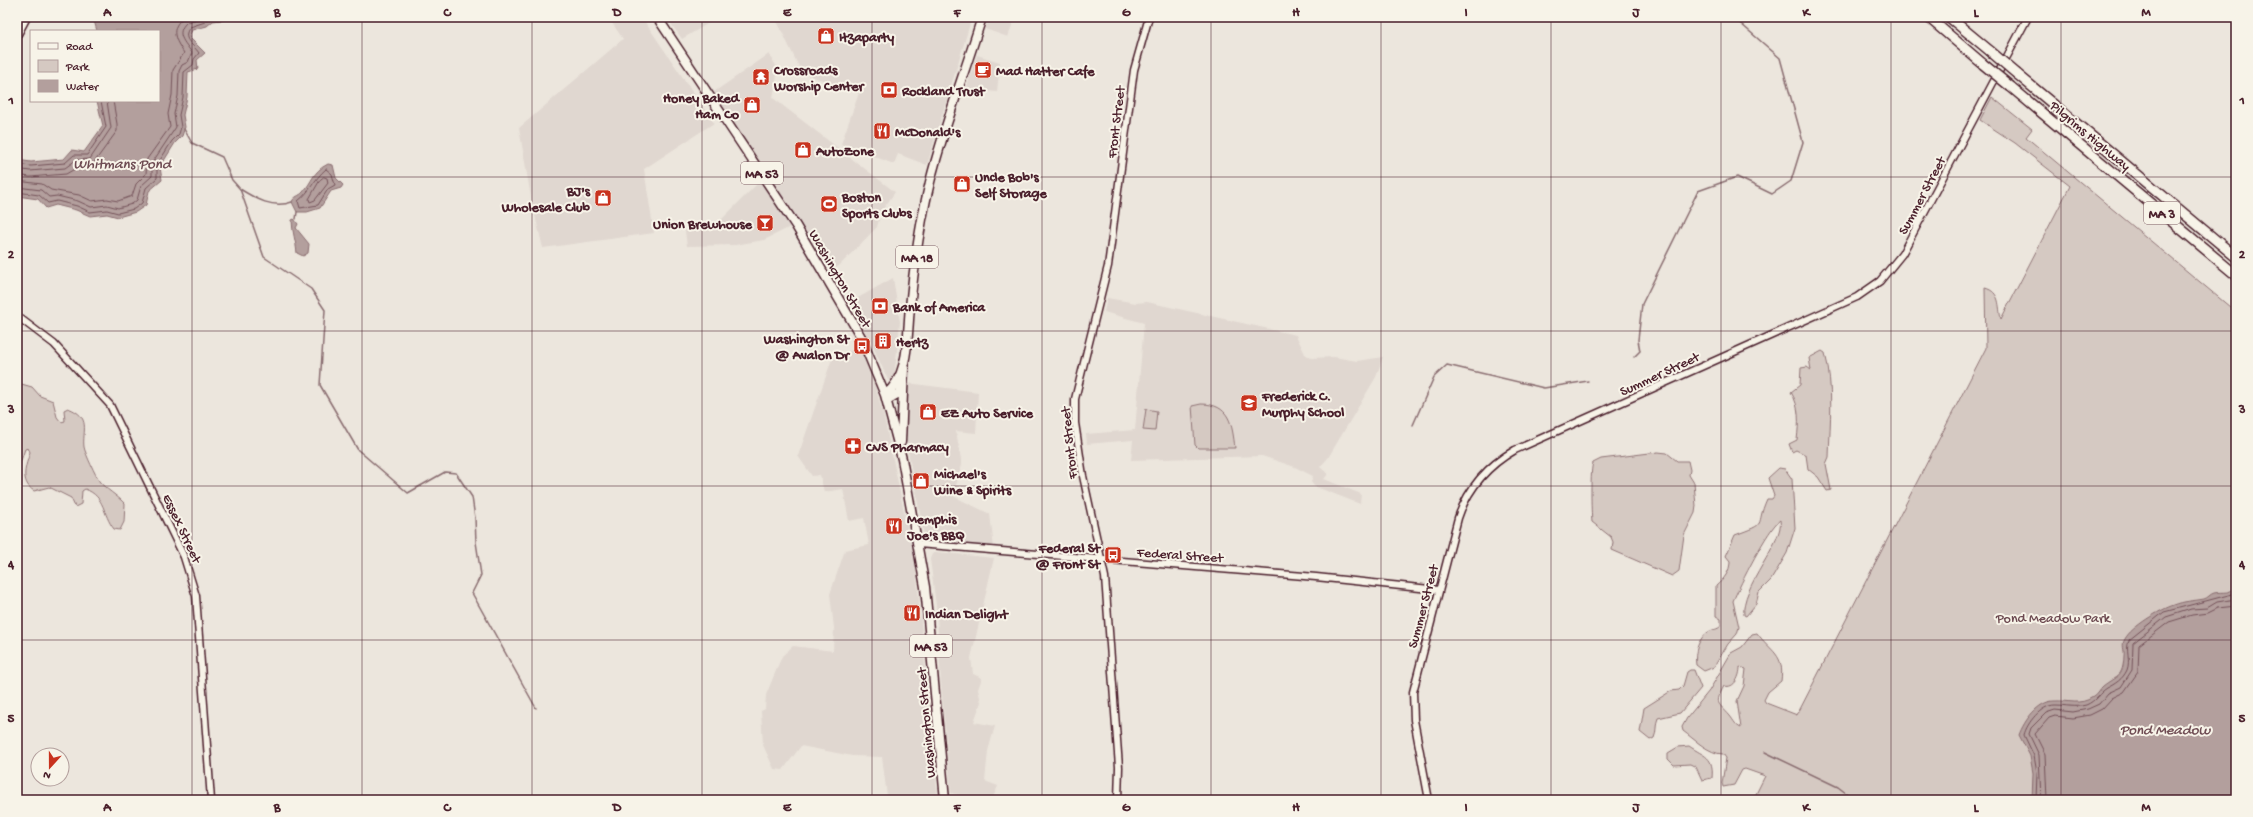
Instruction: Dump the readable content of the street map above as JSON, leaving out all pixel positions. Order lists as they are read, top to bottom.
{
  "streets": {
    "highway": ["Pilgrims Highway", "MA 3"],
    "main road": ["MA 53", "MA 18", "Washington Street"],
    "street": [
      "Front Street",
      "Summer Street",
      "Essex Street",
      "Federal Street"
    ]
  },
  "crossings": [
    ["Front Street", "Federal Street"],
    ["Summer Street", "Federal Street"],
    ["MA 18", "Washington Street"],
    ["Washington Street", "Federal Street"]
  ],
  "water": ["Whitmans Pond", "Pond Meadow"],
  "parks": ["Pond Meadow Park"],
  "places": {
    "shop": [
      "Itzaparty",
      "Honey Baked Ham Co",
      "AutoZone",
      "Uncle Bob's Self Storage",
      "BJ's Wholesale Club",
      "EZ Auto Service",
      "Michael's Wine & Spirits"
    ],
    "cafe": ["Mad Hatter Cafe"],
    "temple": ["Crossroads Worship Center"],
    "bank": ["Rockland Trust", "Bank of America"],
    "restaurant": ["McDonald's", "Memphis Joe's BBQ", "Indian Delight"],
    "sports": ["Boston Sports Clubs"],
    "bar": ["Union Brewhouse"],
    "building": ["Hertz"],
    "bus stop": ["Washington St @ Avalon Dr", "Federal St @ Front St"],
    "school or university": ["Frederick C. Murphy School"],
    "pharmacy": ["CVS Pharmacy"]
  },
  "legend": ["Road", "Park", "Water"],
  "north": "bottom",
  "grid": {
    "columns": [
      "A",
      "B",
      "C",
      "D",
      "E",
      "F",
      "G",
      "H",
      "I",
      "J",
      "K",
      "L",
      "M"
    ],
    "rows": [
      "1",
      "2",
      "3",
      "4",
      "5"
    ]
  }
}
